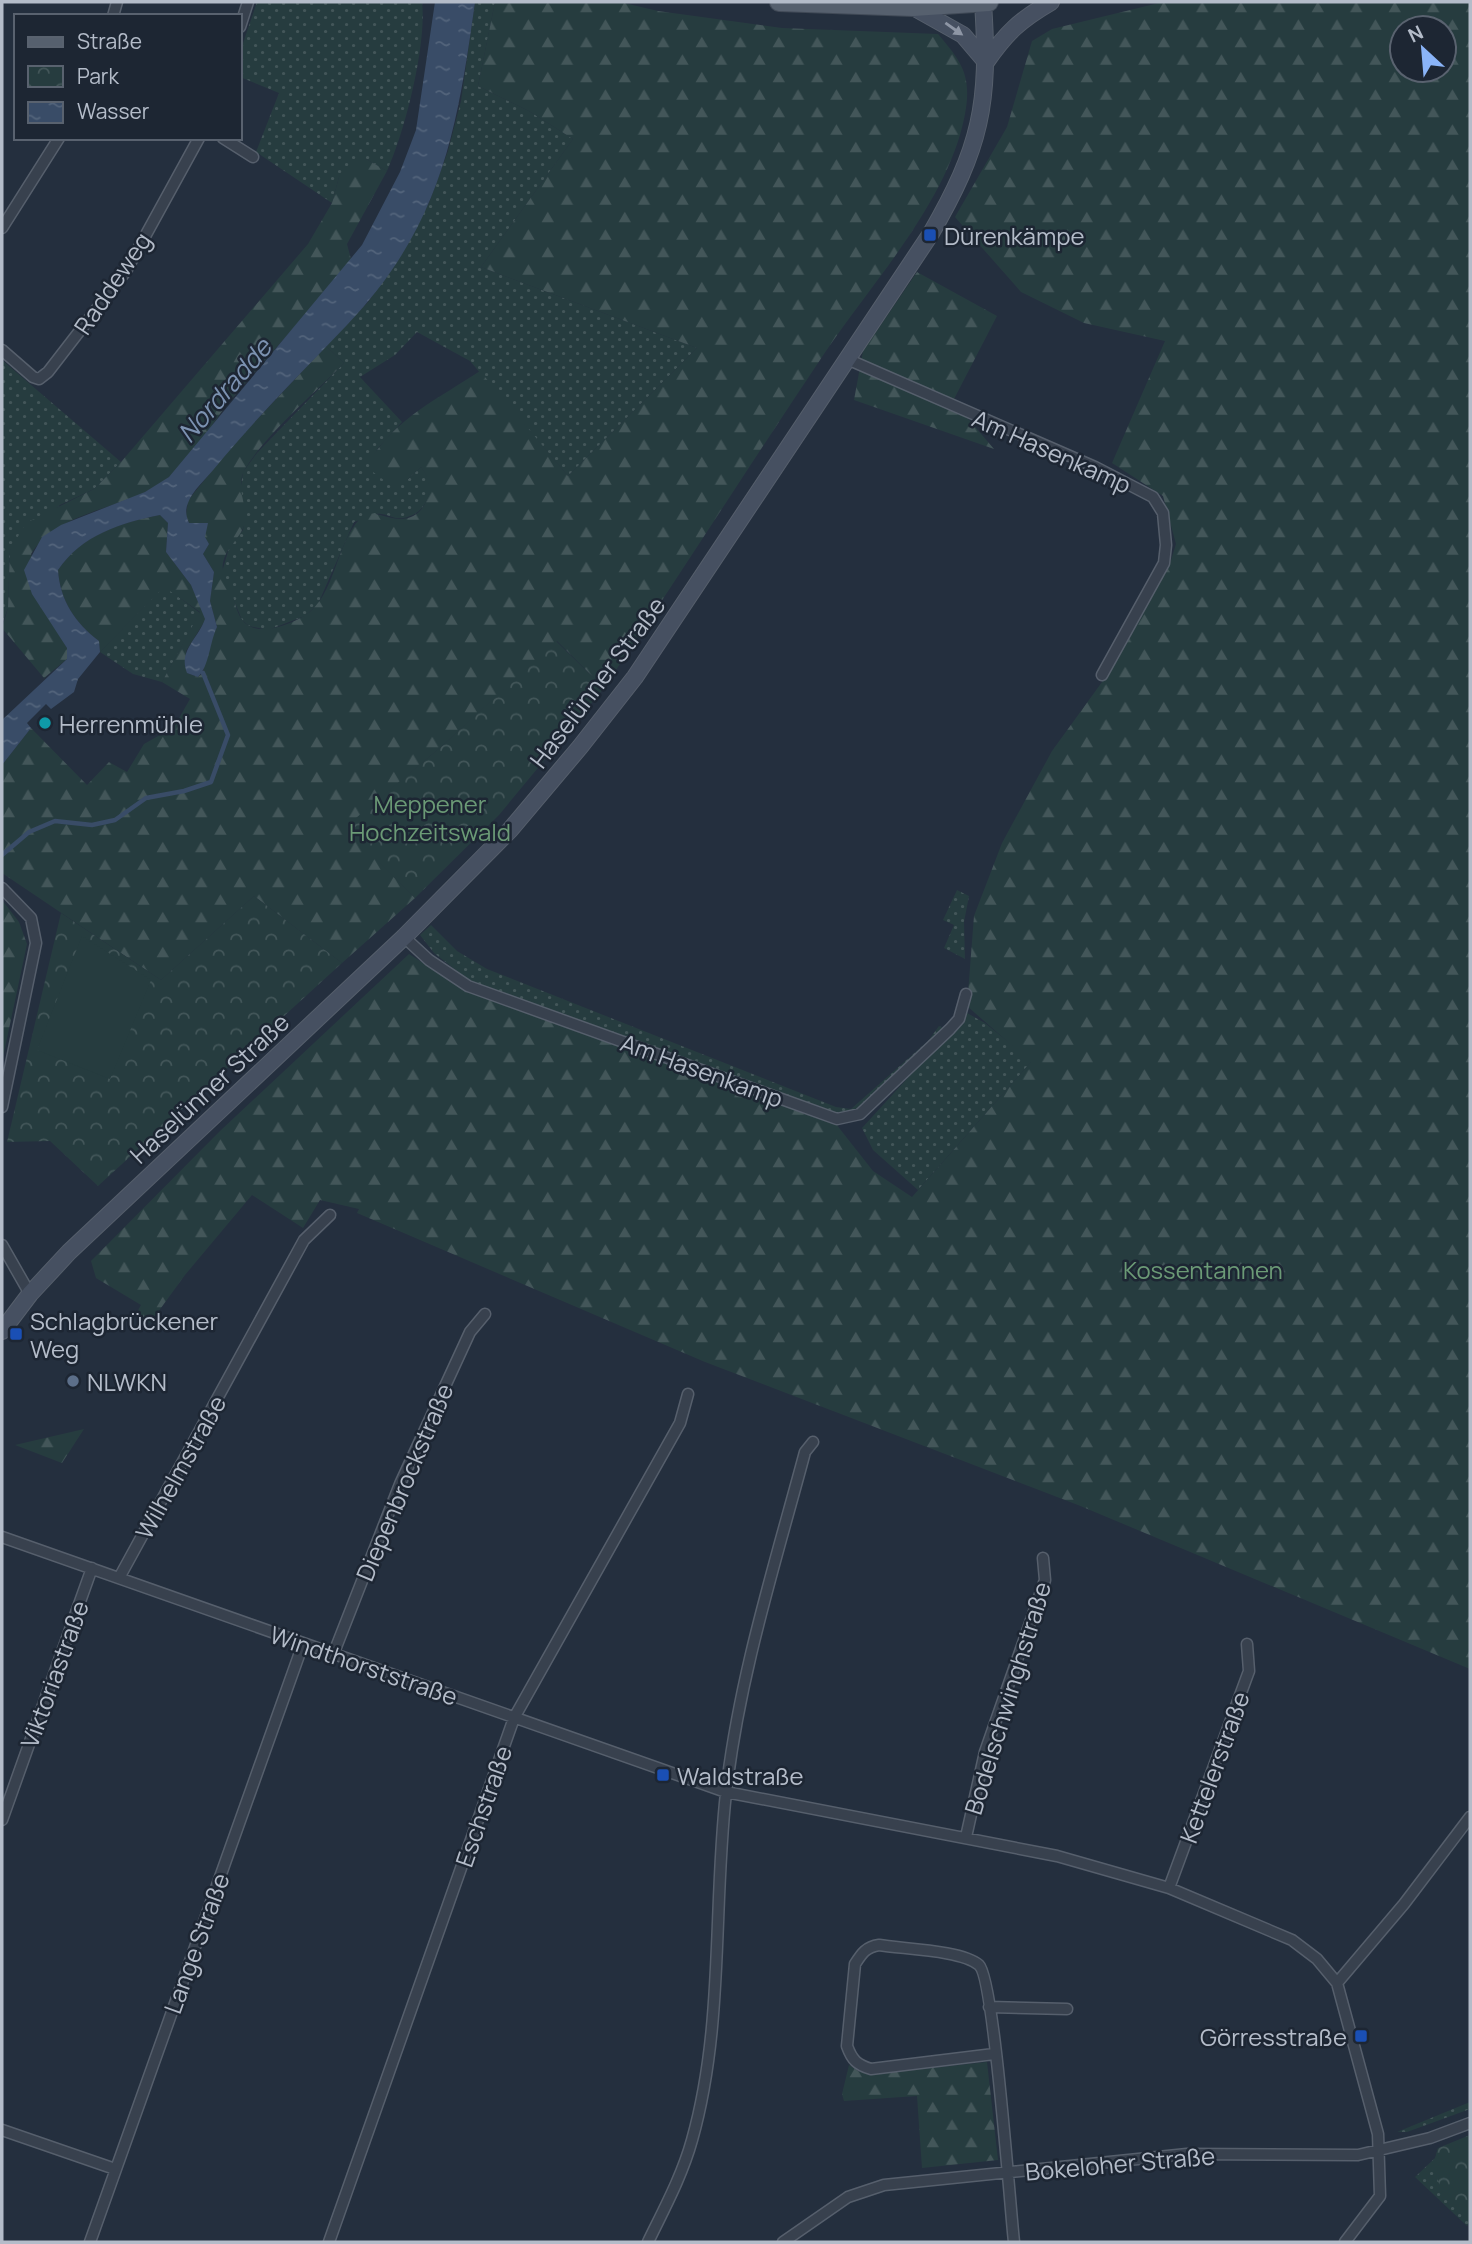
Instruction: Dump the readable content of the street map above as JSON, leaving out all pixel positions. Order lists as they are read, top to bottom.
{
  "streets": {
    "street": [
      "Raddeweg",
      "Am Hasenkamp",
      "Haselünner Straße",
      "Wilhelmstraße",
      "Diepenbrockstraße",
      "Windthorststraße",
      "Viktoriastraße",
      "Bodelschwinghstraße",
      "Kettelerstraße",
      "Eschstraße",
      "Lange Straße",
      "Bokeloher Straße"
    ]
  },
  "crossings": [
    ["Am Hasenkamp", "Haselünner Straße"],
    ["Wilhelmstraße", "Windthorststraße"],
    ["Diepenbrockstraße", "Windthorststraße"],
    ["Windthorststraße", "Viktoriastraße"],
    ["Windthorststraße", "Eschstraße"],
    ["Windthorststraße", "Lange Straße"]
  ],
  "water": ["Nordradde"],
  "parks": ["Meppener Hochzeitswald", "Kossentannen"],
  "places": {
    "transit": [
      "Dürenkämpe",
      "Schlagbrückener Weg",
      "Waldstraße",
      "Görresstraße"
    ],
    "other": ["Herrenmühle", "NLWKN"]
  },
  "legend": ["Straße", "Park", "Wasser"],
  "north": "top left"
}
